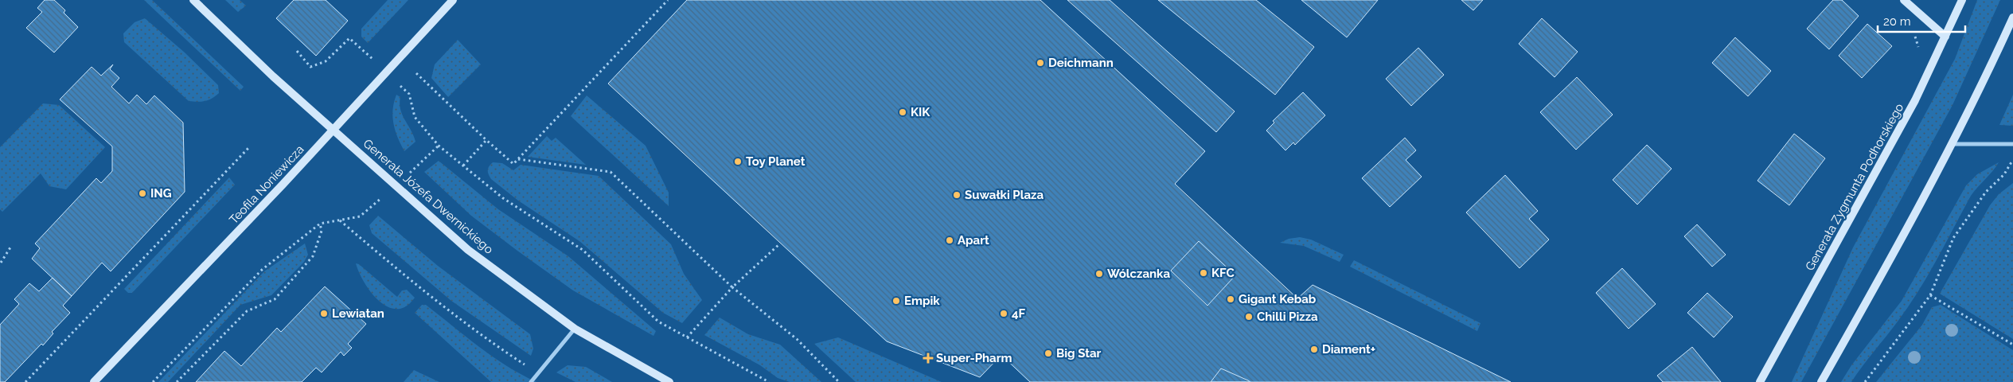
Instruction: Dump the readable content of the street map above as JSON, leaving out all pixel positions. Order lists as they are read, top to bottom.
{
  "streets": {
    "street": ["Teofila Noniewicza", "Generała Zygmunta Podhorskiego", "Generała Józefa Dwernickiego"]
  },
  "crossings": [
    ["Teofila Noniewicza", "Generała Józefa Dwernickiego"]
  ],
  "places": {
    "other": [
      "Deichmann",
      "KIK",
      "Toy Planet",
      "ING",
      "Suwałki Plaza",
      "Apart",
      "KFC",
      "Wólczanka",
      "Gigant Kebab",
      "Empik",
      "Lewiatan",
      "4F",
      "Chilli Pizza",
      "Diament+",
      "Big Star"
    ],
    "health": ["Super-Pharm"]
  },
  "scale_bar": "20 m"
}
